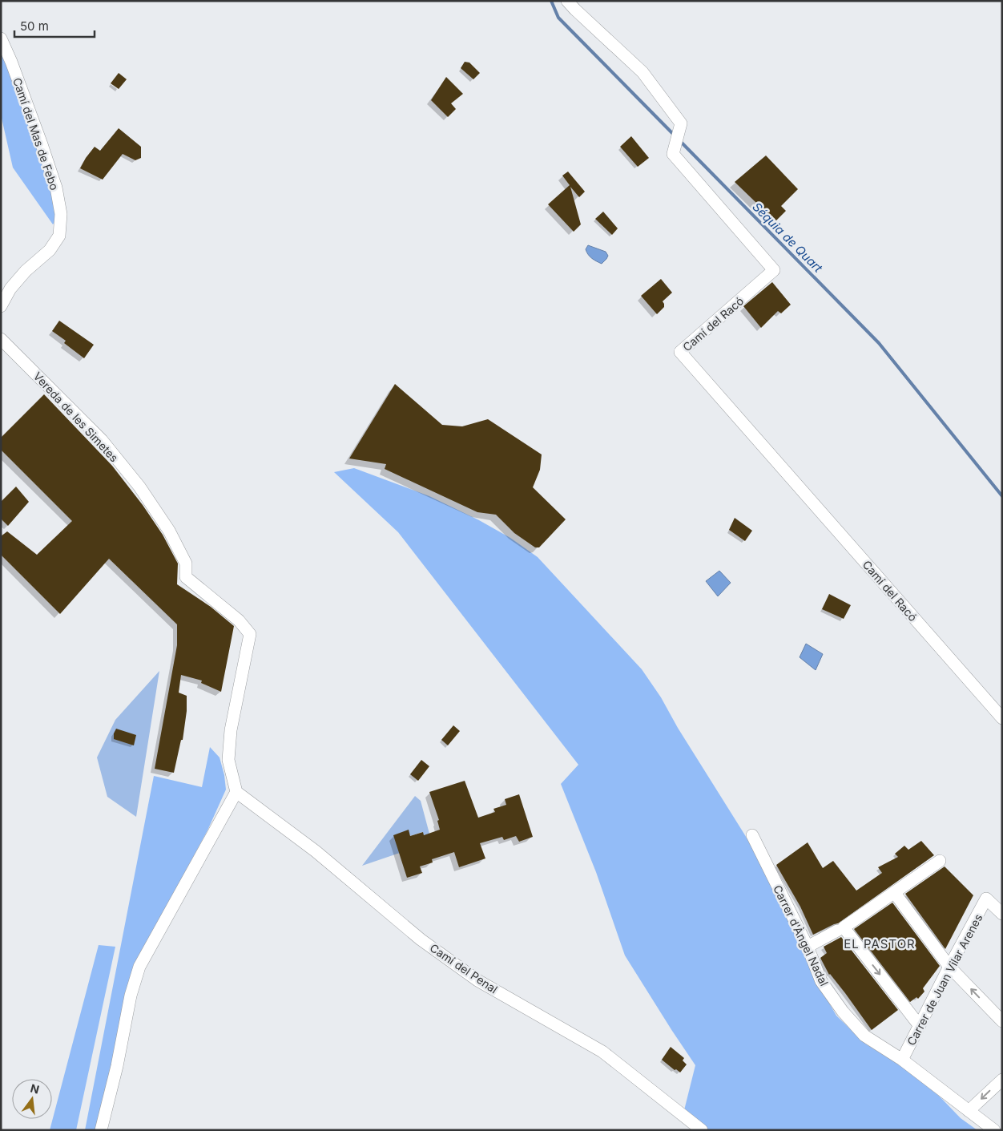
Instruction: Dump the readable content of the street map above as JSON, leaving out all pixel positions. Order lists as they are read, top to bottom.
{
  "streets": {
    "street": [
      "Camí del Mas de Febo",
      "Camí del Racó",
      "Vereda de les Simetes",
      "Carrer d'Àngel Nadal",
      "Camí del Penal",
      "Carrer de Juan Vilar Arenes"
    ]
  },
  "crossings": [
    ["Vereda de les Simetes", "Camí del Penal"],
    ["Carrer d'Àngel Nadal", "Carrer de Juan Vilar Arenes"]
  ],
  "districts": ["EL PASTOR"],
  "water": ["Séquia de Quart"],
  "scale_bar": "50 m",
  "north": "top"
}
